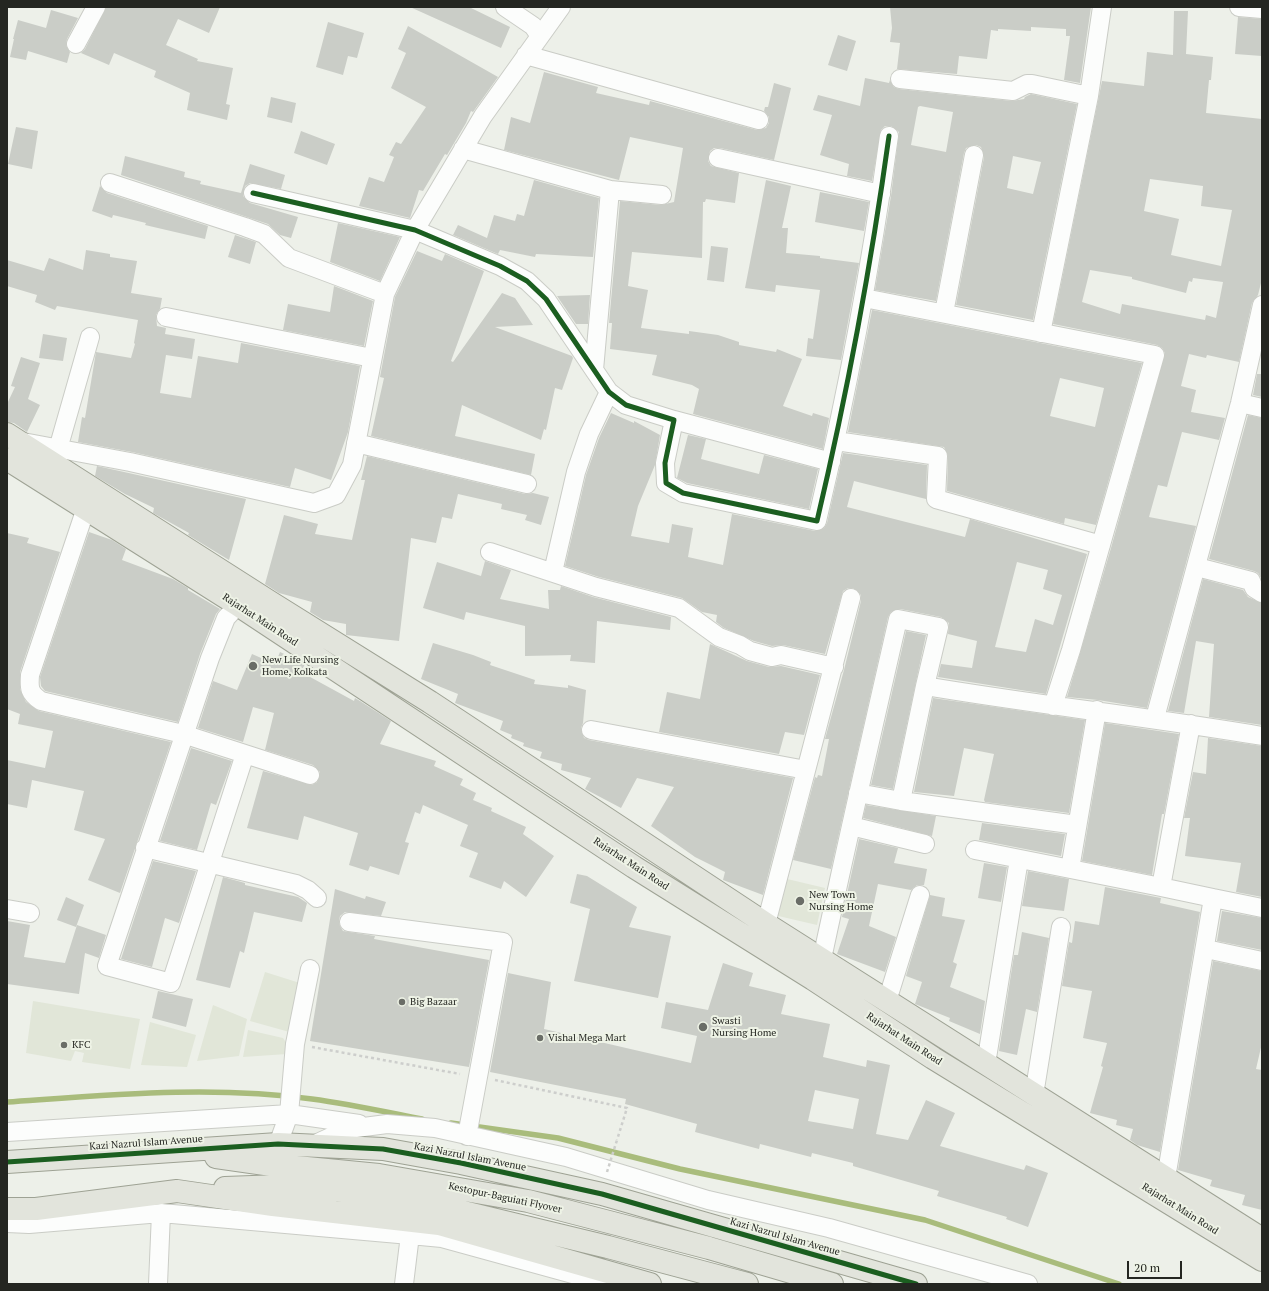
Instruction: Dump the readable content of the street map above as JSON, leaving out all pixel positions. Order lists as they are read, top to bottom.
{
  "streets": {
    "main road": ["Rajarhat Main Road", "Kazi Nazrul Islam Avenue", "Kestopur-Baguiati Flyover"]
  },
  "crossings": [
    ["Kazi Nazrul Islam Avenue", "Kestopur-Baguiati Flyover"]
  ],
  "places": [
    "New Life Nursing Home, Kolkata",
    "New Town Nursing Home",
    "Big Bazaar",
    "Swasti Nursing Home",
    "Vishal Mega Mart",
    "KFC"
  ],
  "scale_bar": "20 m"
}
